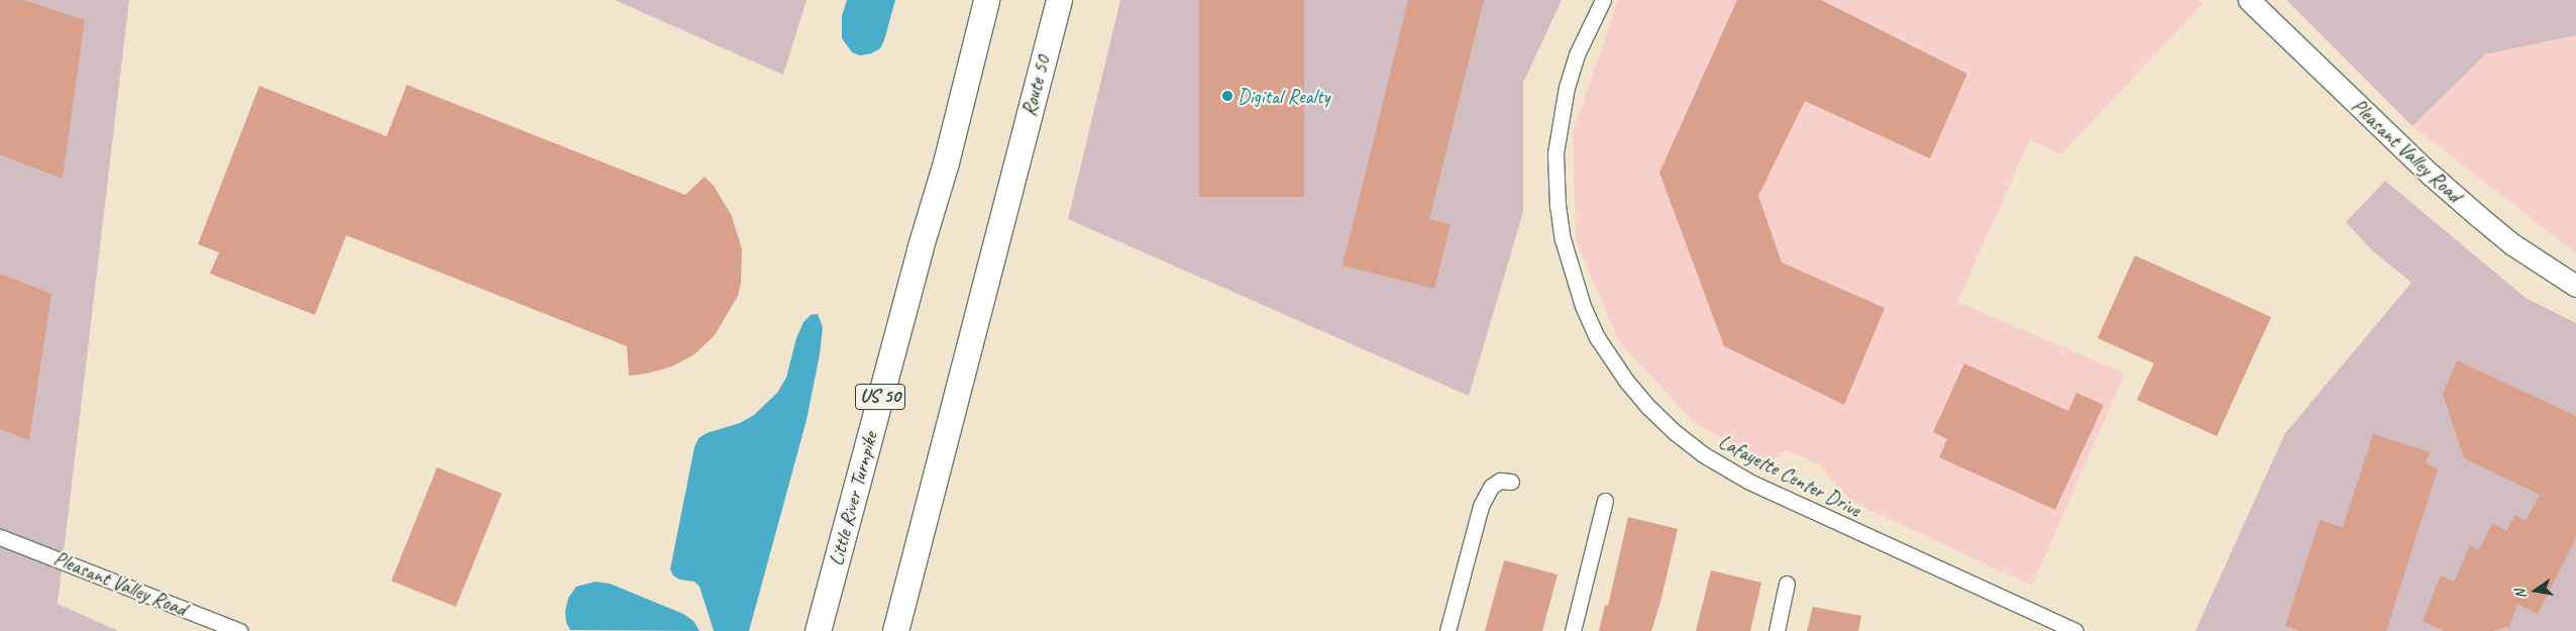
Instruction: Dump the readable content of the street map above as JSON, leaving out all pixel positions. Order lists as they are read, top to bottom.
{
  "streets": {
    "highway": ["Route 50", "US 50", "Little River Turnpike"],
    "main road": ["Pleasant Valley Road"],
    "street": ["Lafayette Center Drive"]
  },
  "places": ["Digital Realty"],
  "north": "left"
}
